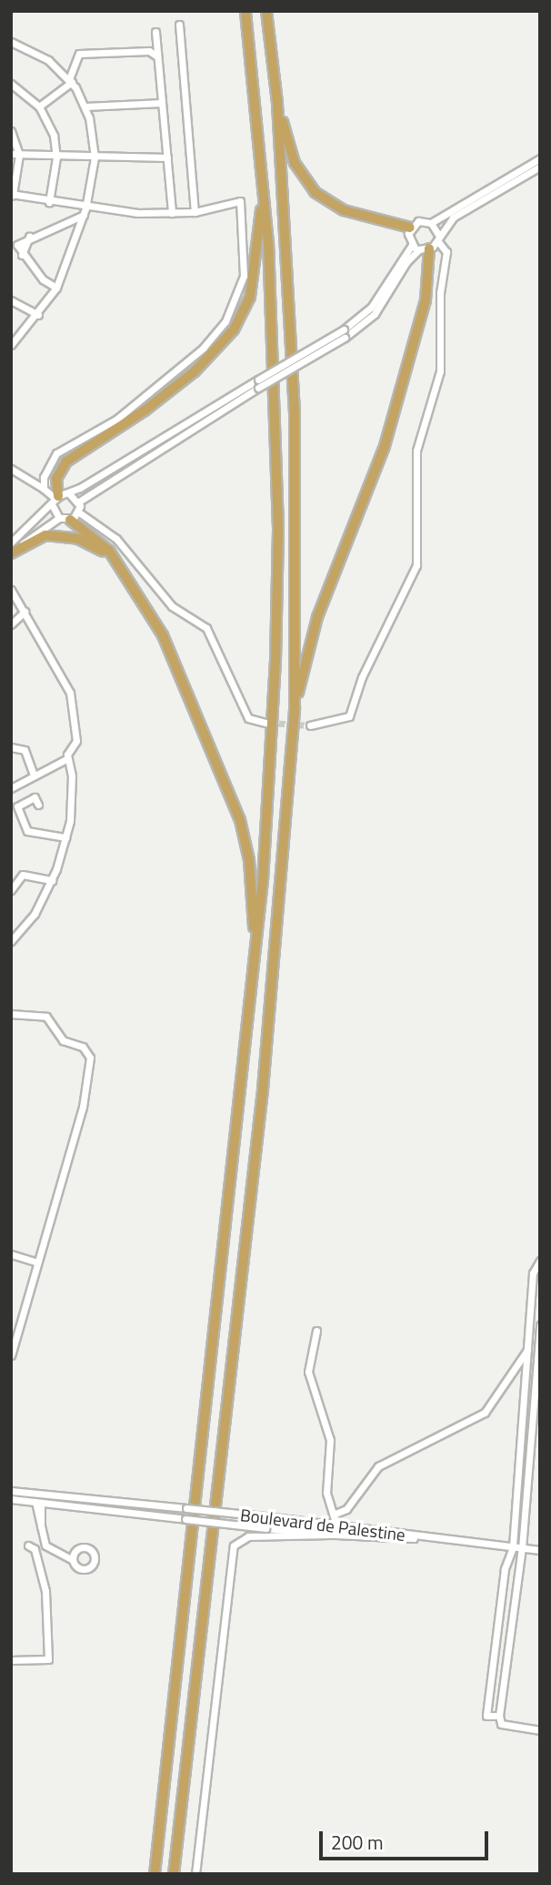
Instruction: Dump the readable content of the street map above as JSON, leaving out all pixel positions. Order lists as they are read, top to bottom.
{
  "streets": {
    "street": ["Boulevard de Palestine"]
  },
  "scale_bar": "200 m"
}
